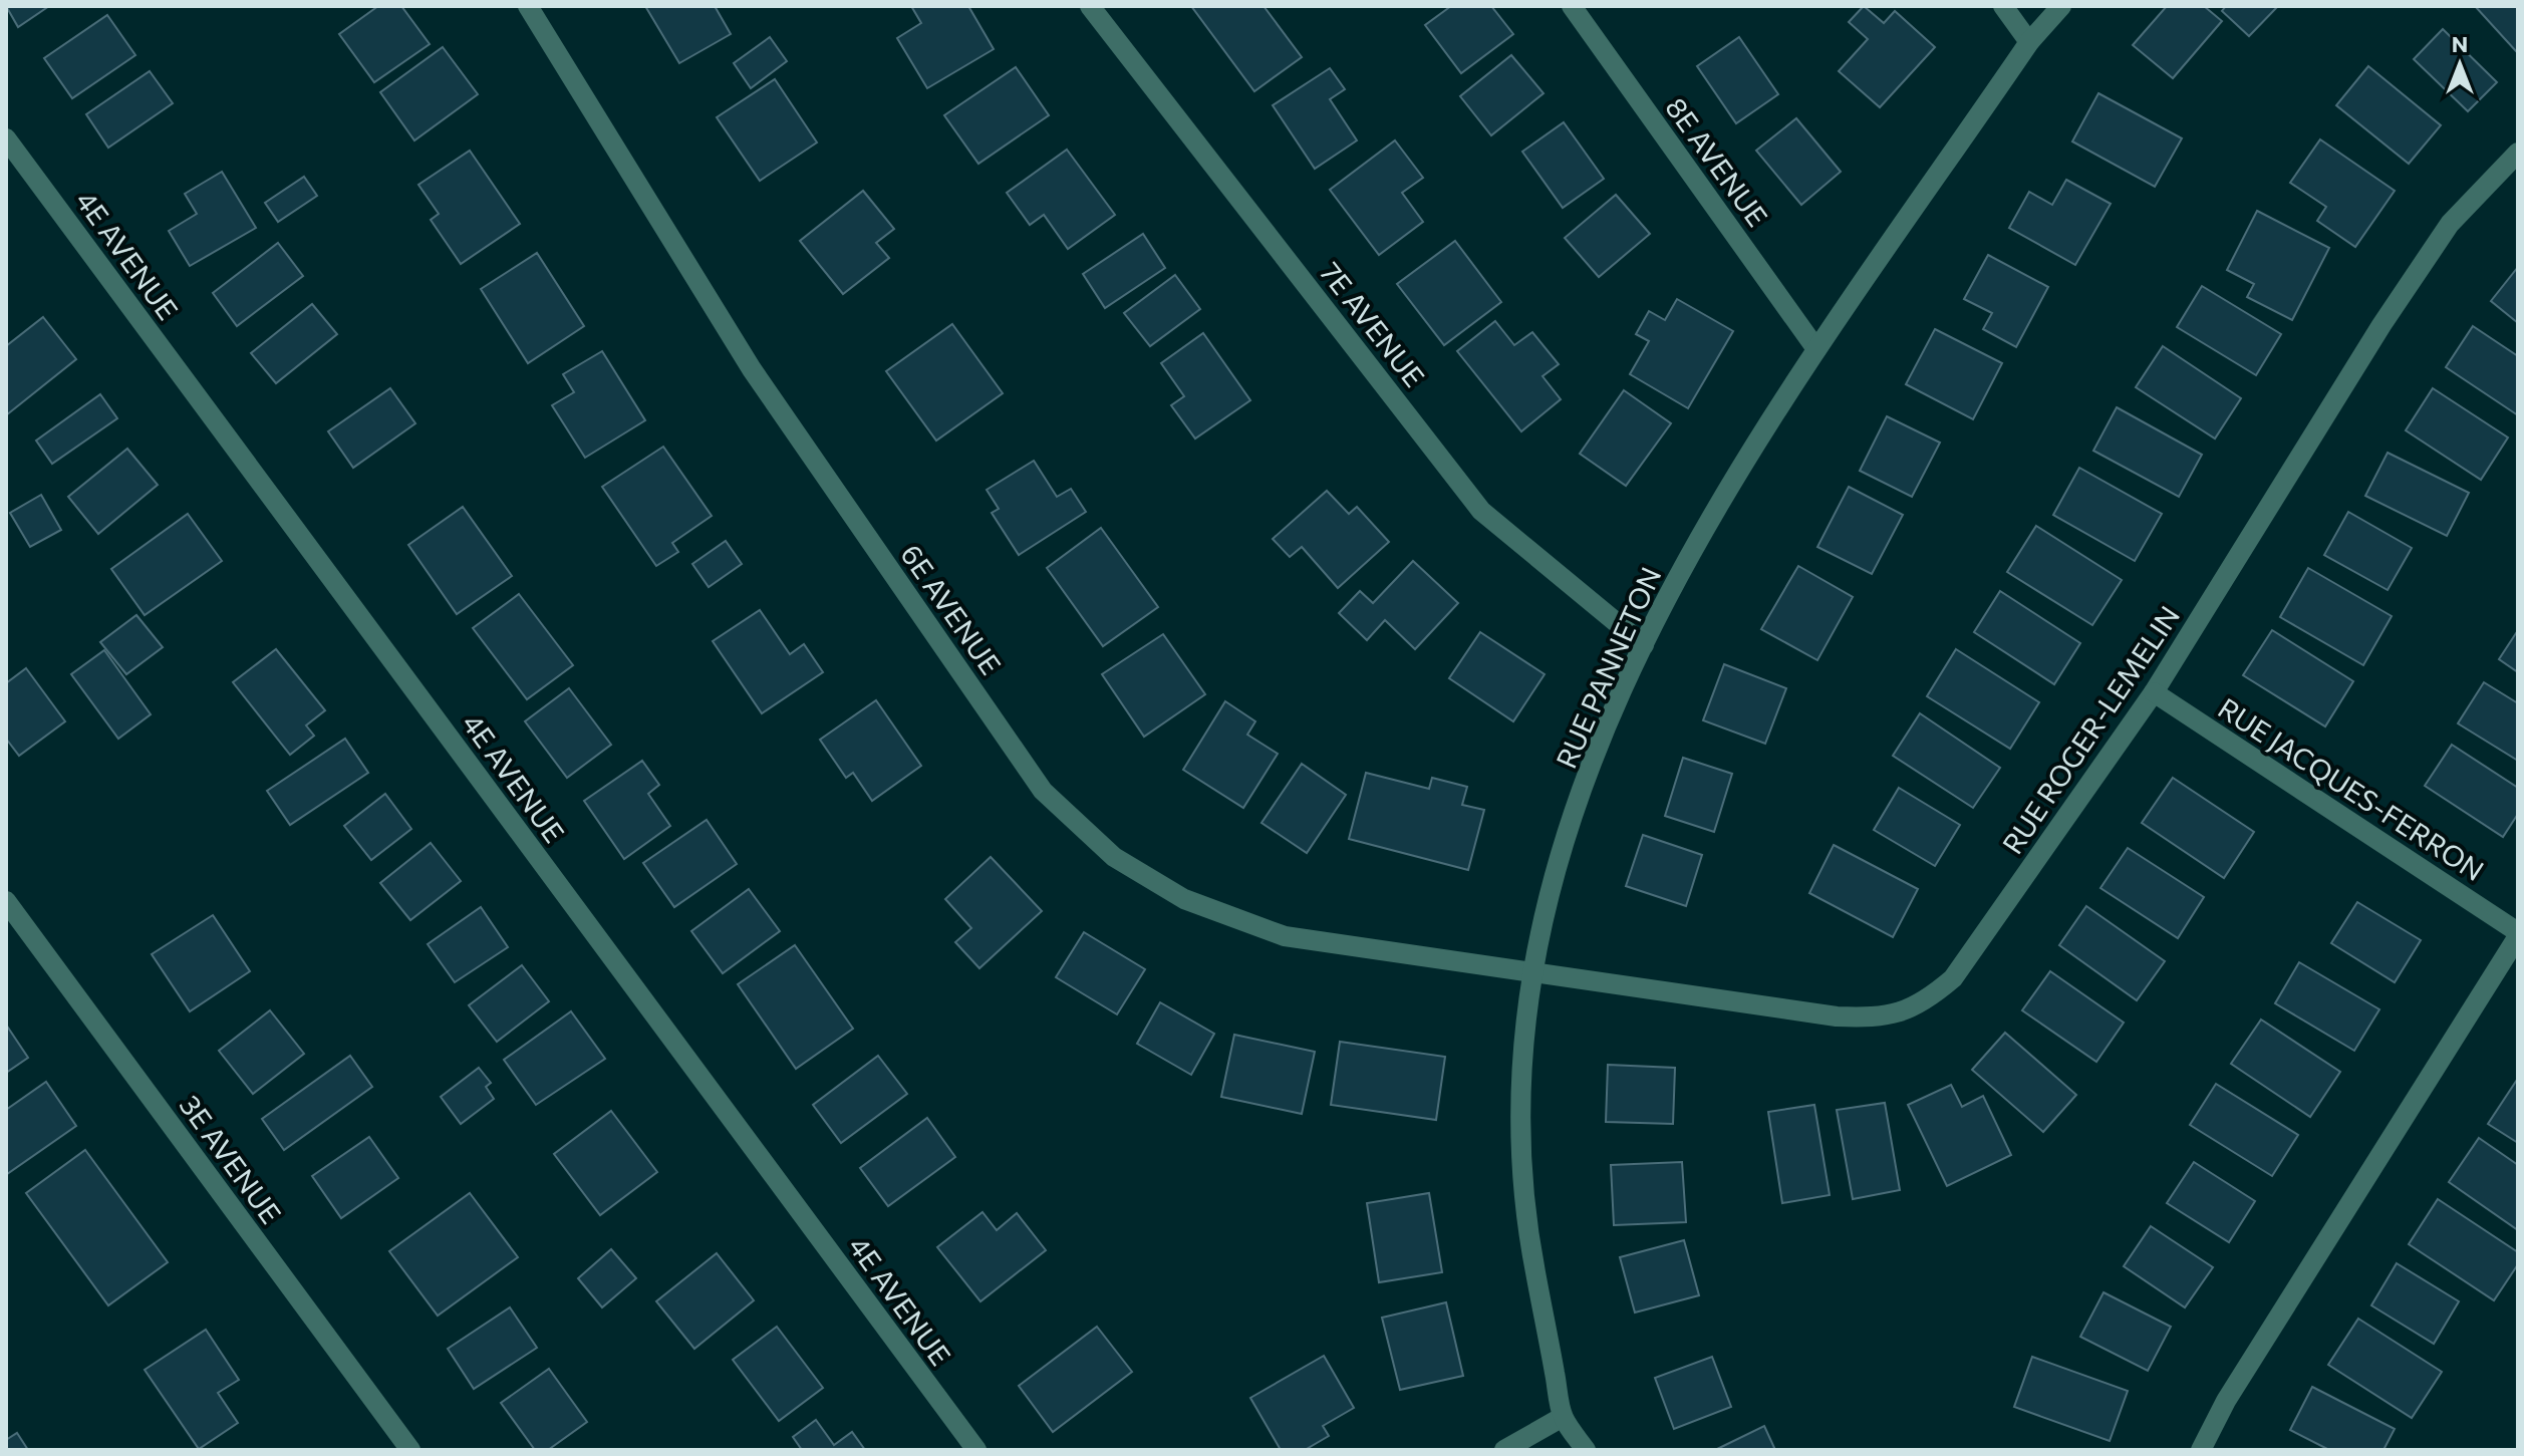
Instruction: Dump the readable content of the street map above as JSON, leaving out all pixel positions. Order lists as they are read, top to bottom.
{
  "streets": {
    "street": [
      "8E AVENUE",
      "4E AVENUE",
      "7E AVENUE",
      "6E AVENUE",
      "RUE PANNETON",
      "RUE ROGER-LEMELIN",
      "RUE JACQUES-FERRON",
      "3E AVENUE"
    ]
  },
  "crossings": [
    ["8E AVENUE", "RUE PANNETON"],
    ["7E AVENUE", "RUE PANNETON"],
    ["6E AVENUE", "RUE PANNETON"],
    ["6E AVENUE", "RUE ROGER-LEMELIN"],
    ["RUE PANNETON", "RUE ROGER-LEMELIN"],
    ["RUE ROGER-LEMELIN", "RUE JACQUES-FERRON"]
  ],
  "north": "top"
}
